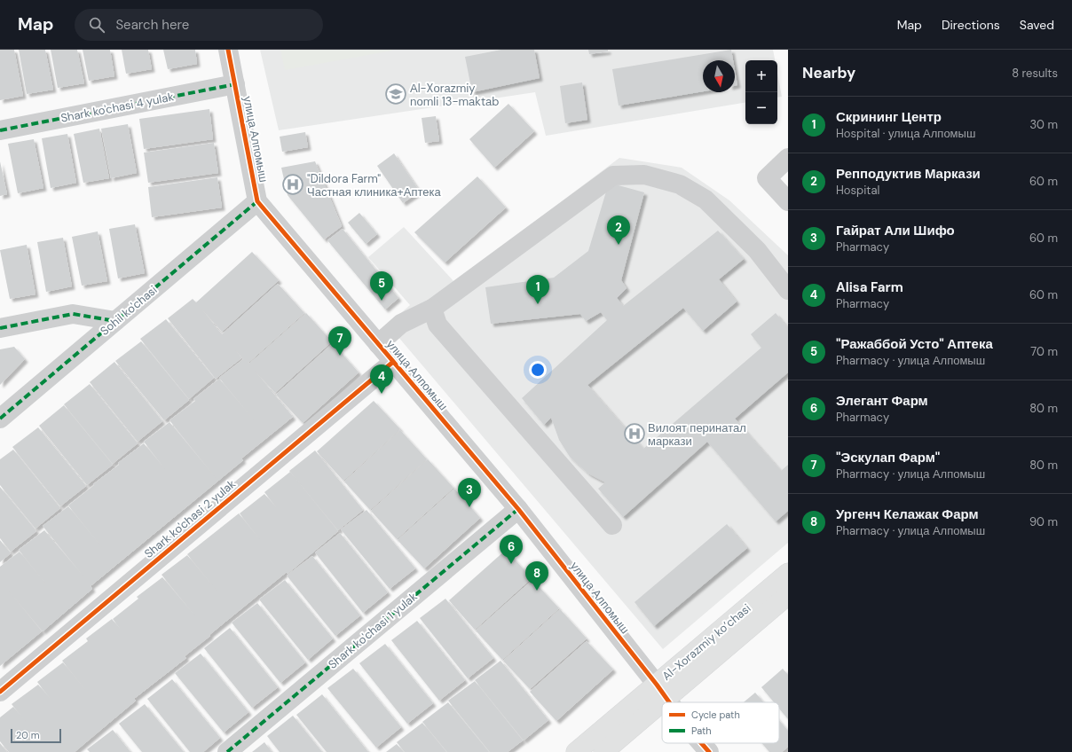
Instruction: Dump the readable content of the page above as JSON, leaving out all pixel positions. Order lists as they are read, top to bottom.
{
  "streets": {
    "main road": ["Al-Xorazmiy ko’chasi"],
    "street": [
      "Shark ko'chasi 4 yulak",
      "улица Алпомыш",
      "Sohil ko'chasi",
      "Shark ko'chasi 2 yulak",
      "Shark ko'chasi 1 yulak"
    ]
  },
  "crossings": [
    ["Shark ko'chasi 4 yulak", "улица Алпомыш"],
    ["улица Алпомыш", "Sohil ko'chasi"],
    ["улица Алпомыш", "Shark ko'chasi 2 yulak"],
    ["улица Алпомыш", "Shark ko'chasi 1 yulak"],
    ["улица Алпомыш", "Al-Xorazmiy ko’chasi"]
  ],
  "places": {
    "school or university": ["Аl-Xоrаzmiy nоmli 13-mаktаb"],
    "hospital": ["\"Dildora Farm\" Частная клиника+Аптека", "Вилоят перинатал маркази"]
  },
  "legend": ["Cycle path", "Path"],
  "scale_bar": "20 m",
  "north": "bottom",
  "page": {
    "header": "Map",
    "search": "Search here",
    "nav": ["Map", "Directions", "Saved"],
    "heading": ["Nearby", "8 results"],
    "map_buttons": ["+", "−"],
    "list": [
      {
        "mark": "1",
        "name": "Скрининг Центр",
        "note": "Hospital · улица Алпомыш",
        "value": "30 m"
      },
      {
        "mark": "2",
        "name": "Репподуктив Маркази",
        "note": "Hospital",
        "value": "60 m"
      },
      {
        "mark": "3",
        "name": "Гайрат Али Шифо",
        "note": "Pharmacy",
        "value": "60 m"
      },
      {
        "mark": "4",
        "name": "Alisa Farm",
        "note": "Pharmacy",
        "value": "60 m"
      },
      {
        "mark": "5",
        "name": "\"Ражаббой Усто\" Аптека",
        "note": "Pharmacy · улица Алпомыш",
        "value": "70 m"
      },
      {
        "mark": "6",
        "name": "Элегант Фарм",
        "note": "Pharmacy",
        "value": "80 m"
      },
      {
        "mark": "7",
        "name": "\"Эскулап Фарм\"",
        "note": "Pharmacy · улица Алпомыш",
        "value": "80 m"
      },
      {
        "mark": "8",
        "name": "Ургенч Келажак Фарм",
        "note": "Pharmacy · улица Алпомыш",
        "value": "90 m"
      }
    ],
    "pins": [
      "2",
      "5",
      "1",
      "7",
      "4",
      "3",
      "6",
      "8"
    ],
    "scale": "20 m"
  }
}
